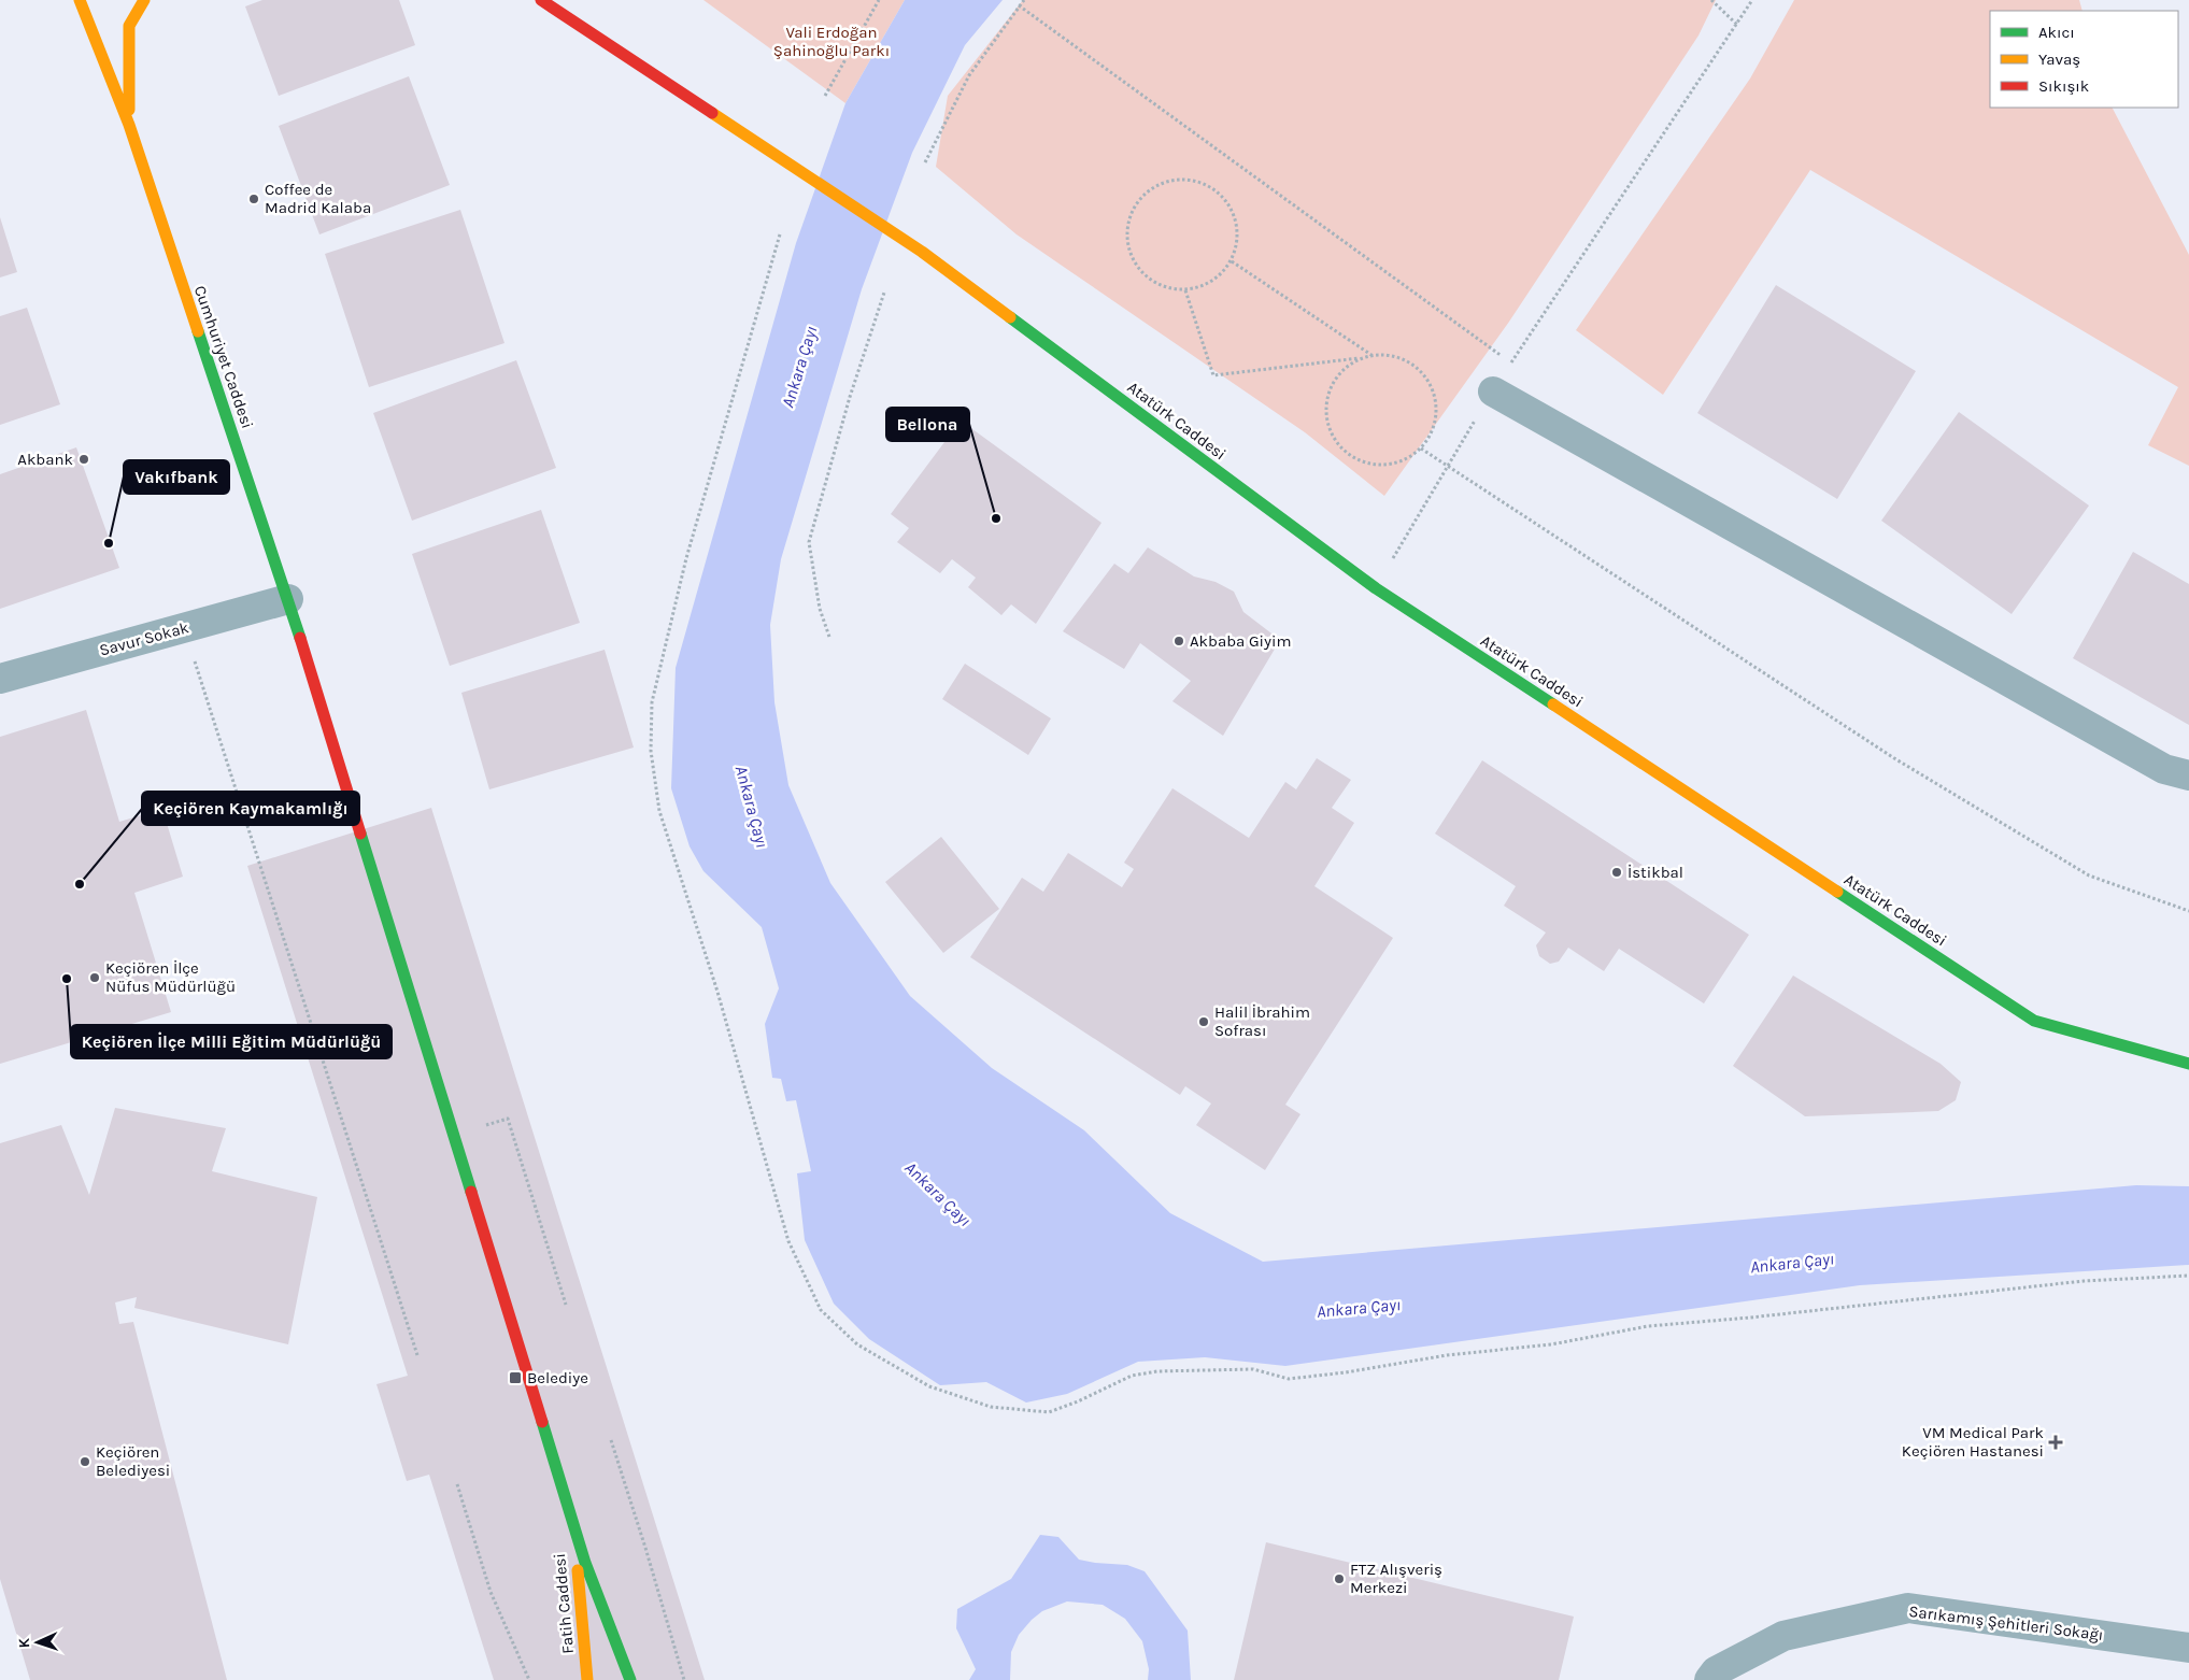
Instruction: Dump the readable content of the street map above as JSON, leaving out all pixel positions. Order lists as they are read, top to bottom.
{
  "streets": {
    "main road": ["Cumhuriyet Caddesi", "Atatürk Caddesi", "Fatih Caddesi"],
    "street": ["Savur Sokak", "Sarıkamış Şehitleri Sokağı"]
  },
  "crossings": [
    ["Cumhuriyet Caddesi", "Savur Sokak"],
    ["Cumhuriyet Caddesi", "Fatih Caddesi"]
  ],
  "water": ["Ankara Çayı"],
  "parks": ["Vali Erdoğan Şahinoğlu Parkı"],
  "places": {
    "other": [
      "Coffee de Madrid Kalaba",
      "Akbank",
      "Bellona",
      "Vakıfbank",
      "Akbaba Giyim",
      "İstikbal",
      "Keçiören Kaymakamlığı",
      "Keçiören İlçe Nüfus Müdürlüğü",
      "Keçiören İlçe Milli Eğitim Müdürlüğü",
      "Halil İbrahim Sofrası",
      "Keçiören Belediyesi",
      "FTZ Alışveriş Merkezi"
    ],
    "transit": ["Belediye"],
    "health": ["VM Medical Park Keçiören Hastanesi"]
  },
  "legend": ["Akıcı", "Yavaş", "Sıkışık"],
  "north": "left"
}
